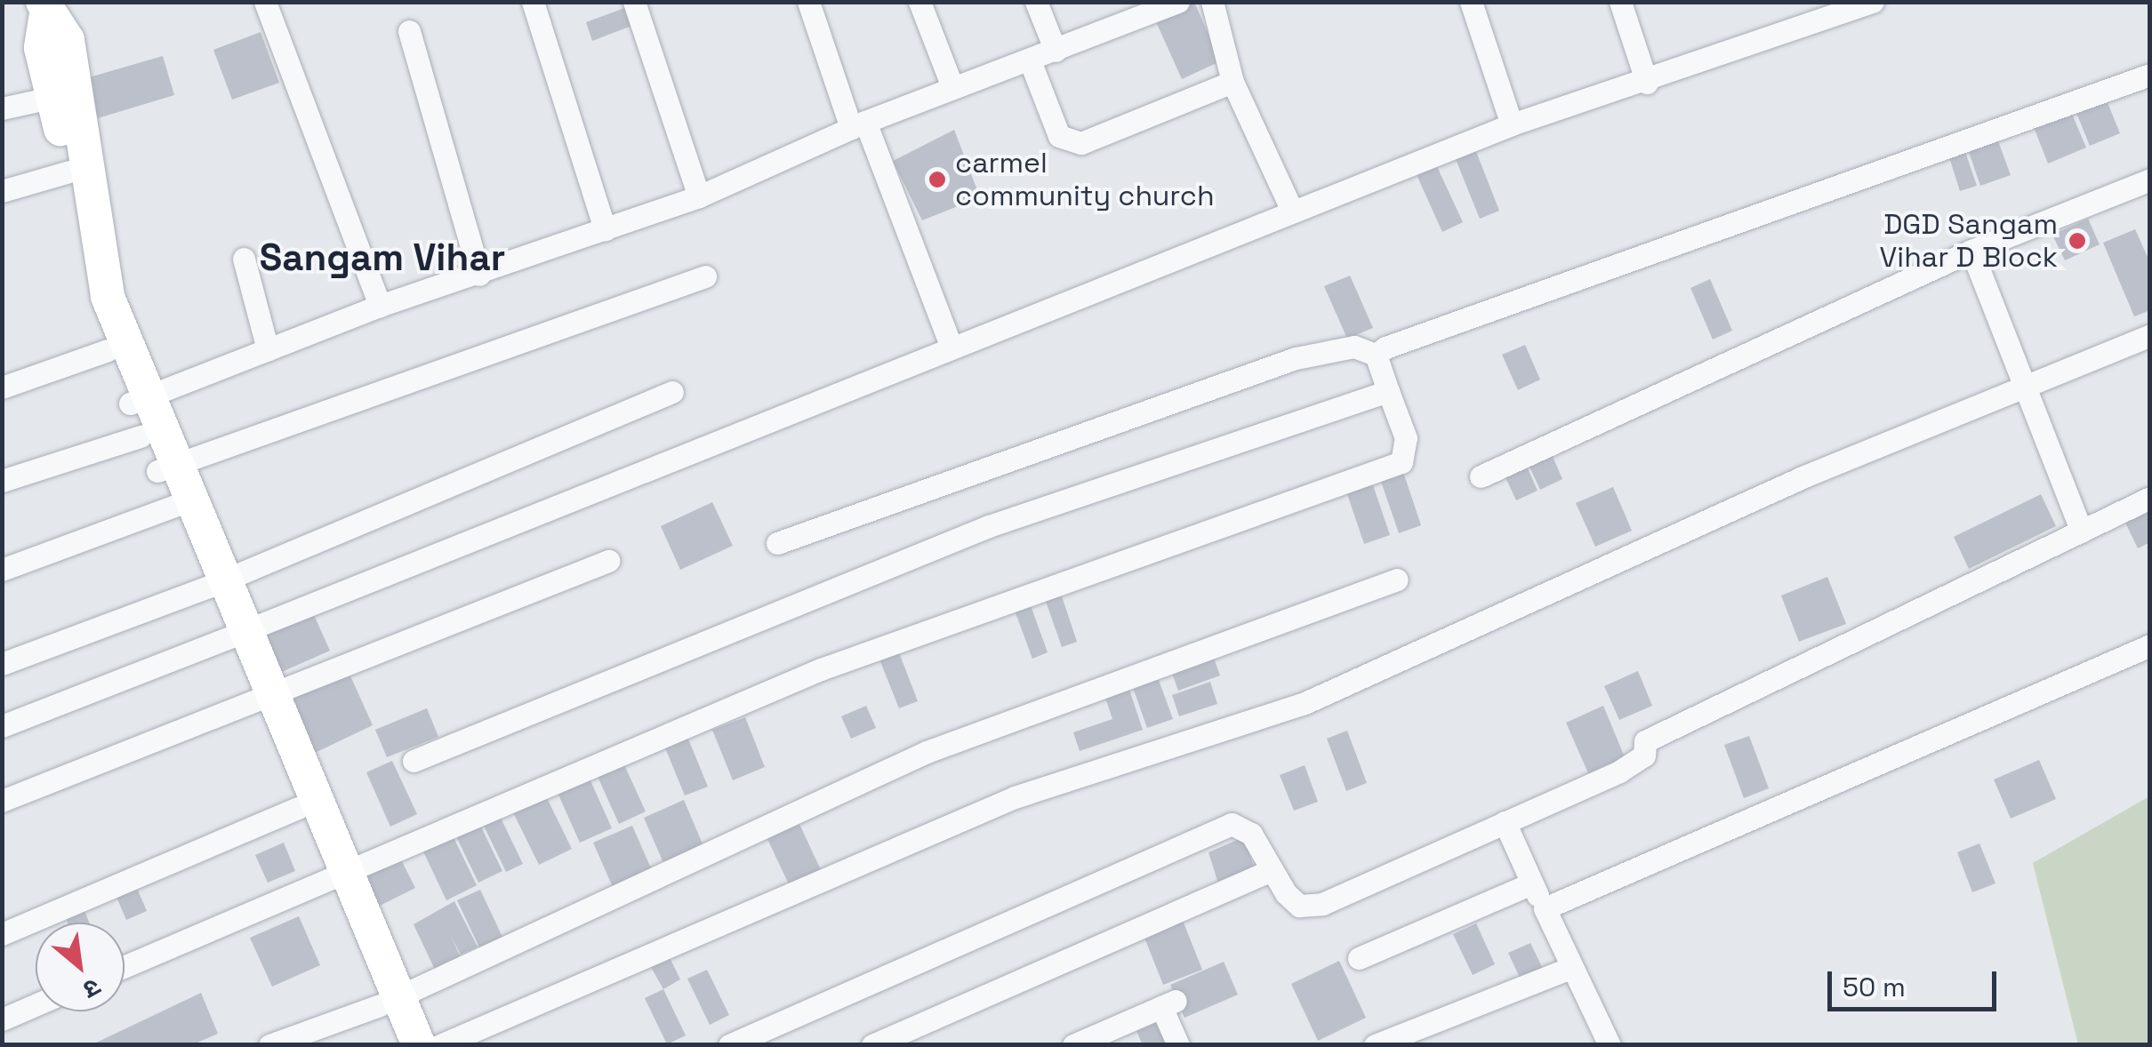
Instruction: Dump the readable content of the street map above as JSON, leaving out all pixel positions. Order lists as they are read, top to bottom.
{
  "districts": ["Sangam Vihar"],
  "places": ["carmel community church", "DGD Sangam Vihar D Block"],
  "scale_bar": "50 m",
  "north": "bottom right"
}
